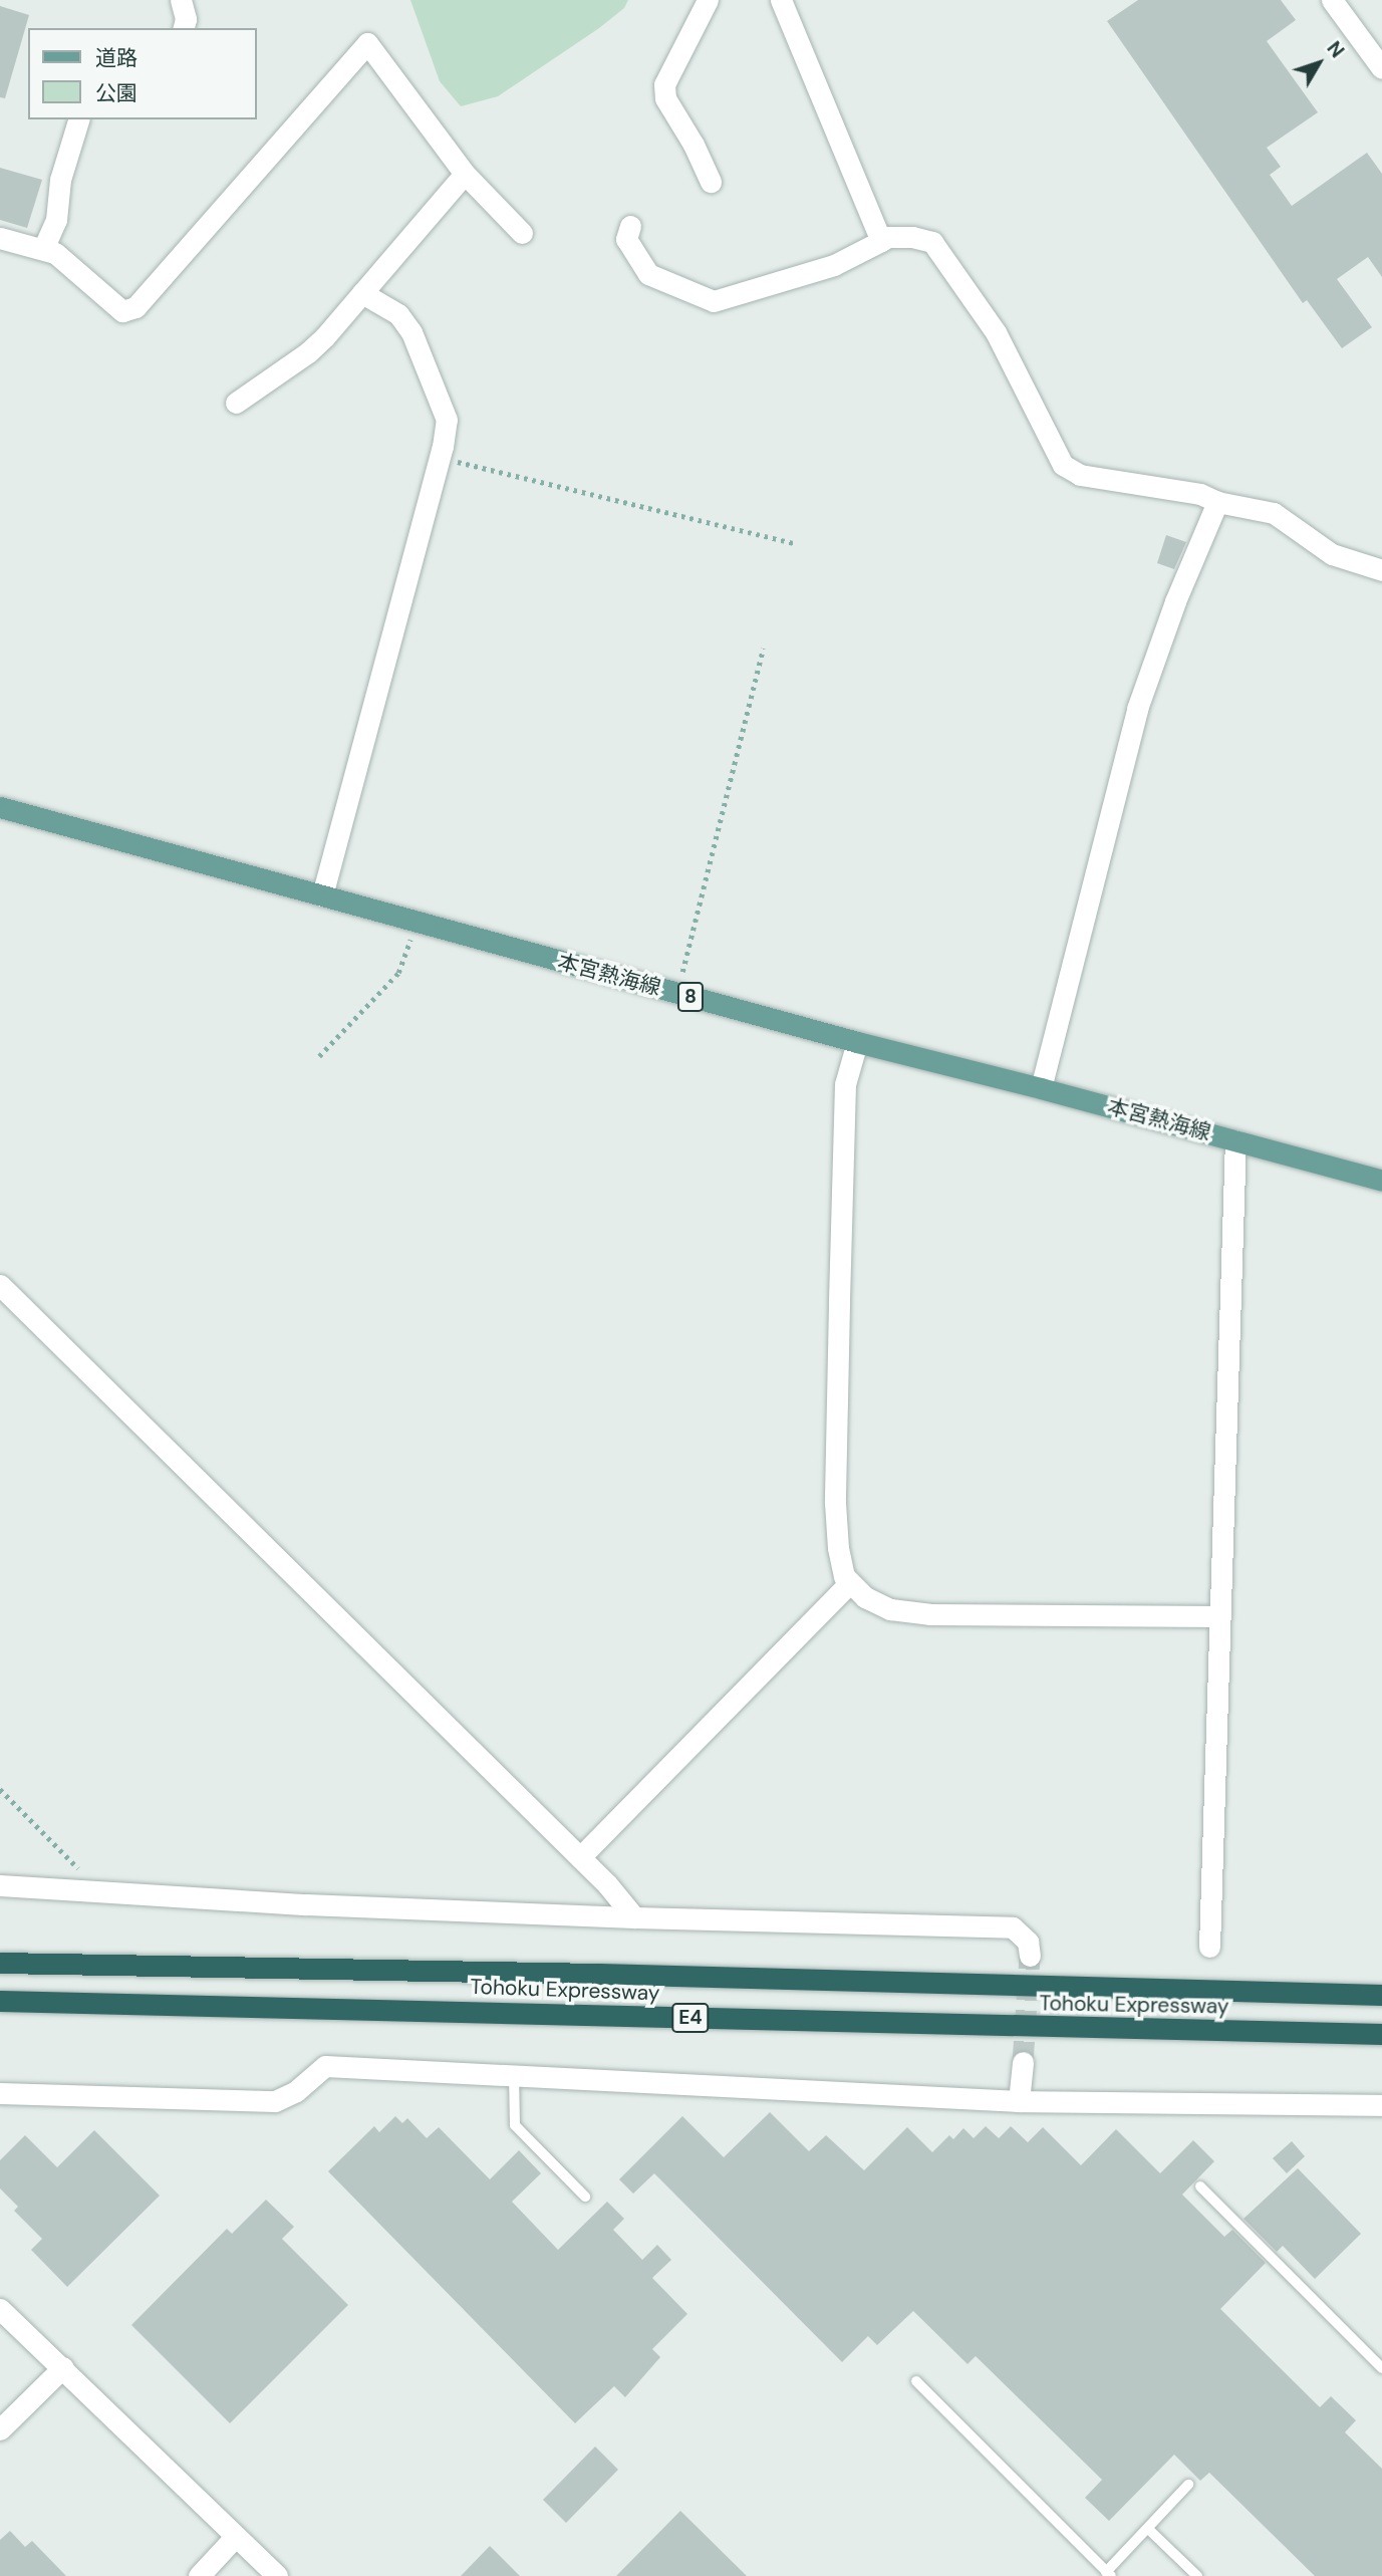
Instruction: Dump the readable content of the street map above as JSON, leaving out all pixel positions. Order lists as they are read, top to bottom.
{
  "streets": {
    "highway": ["Tohoku Expressway", "E4"],
    "main road": ["本宮熱海線", "8"]
  },
  "legend": ["道路", "公園"],
  "north": "top right"
}
